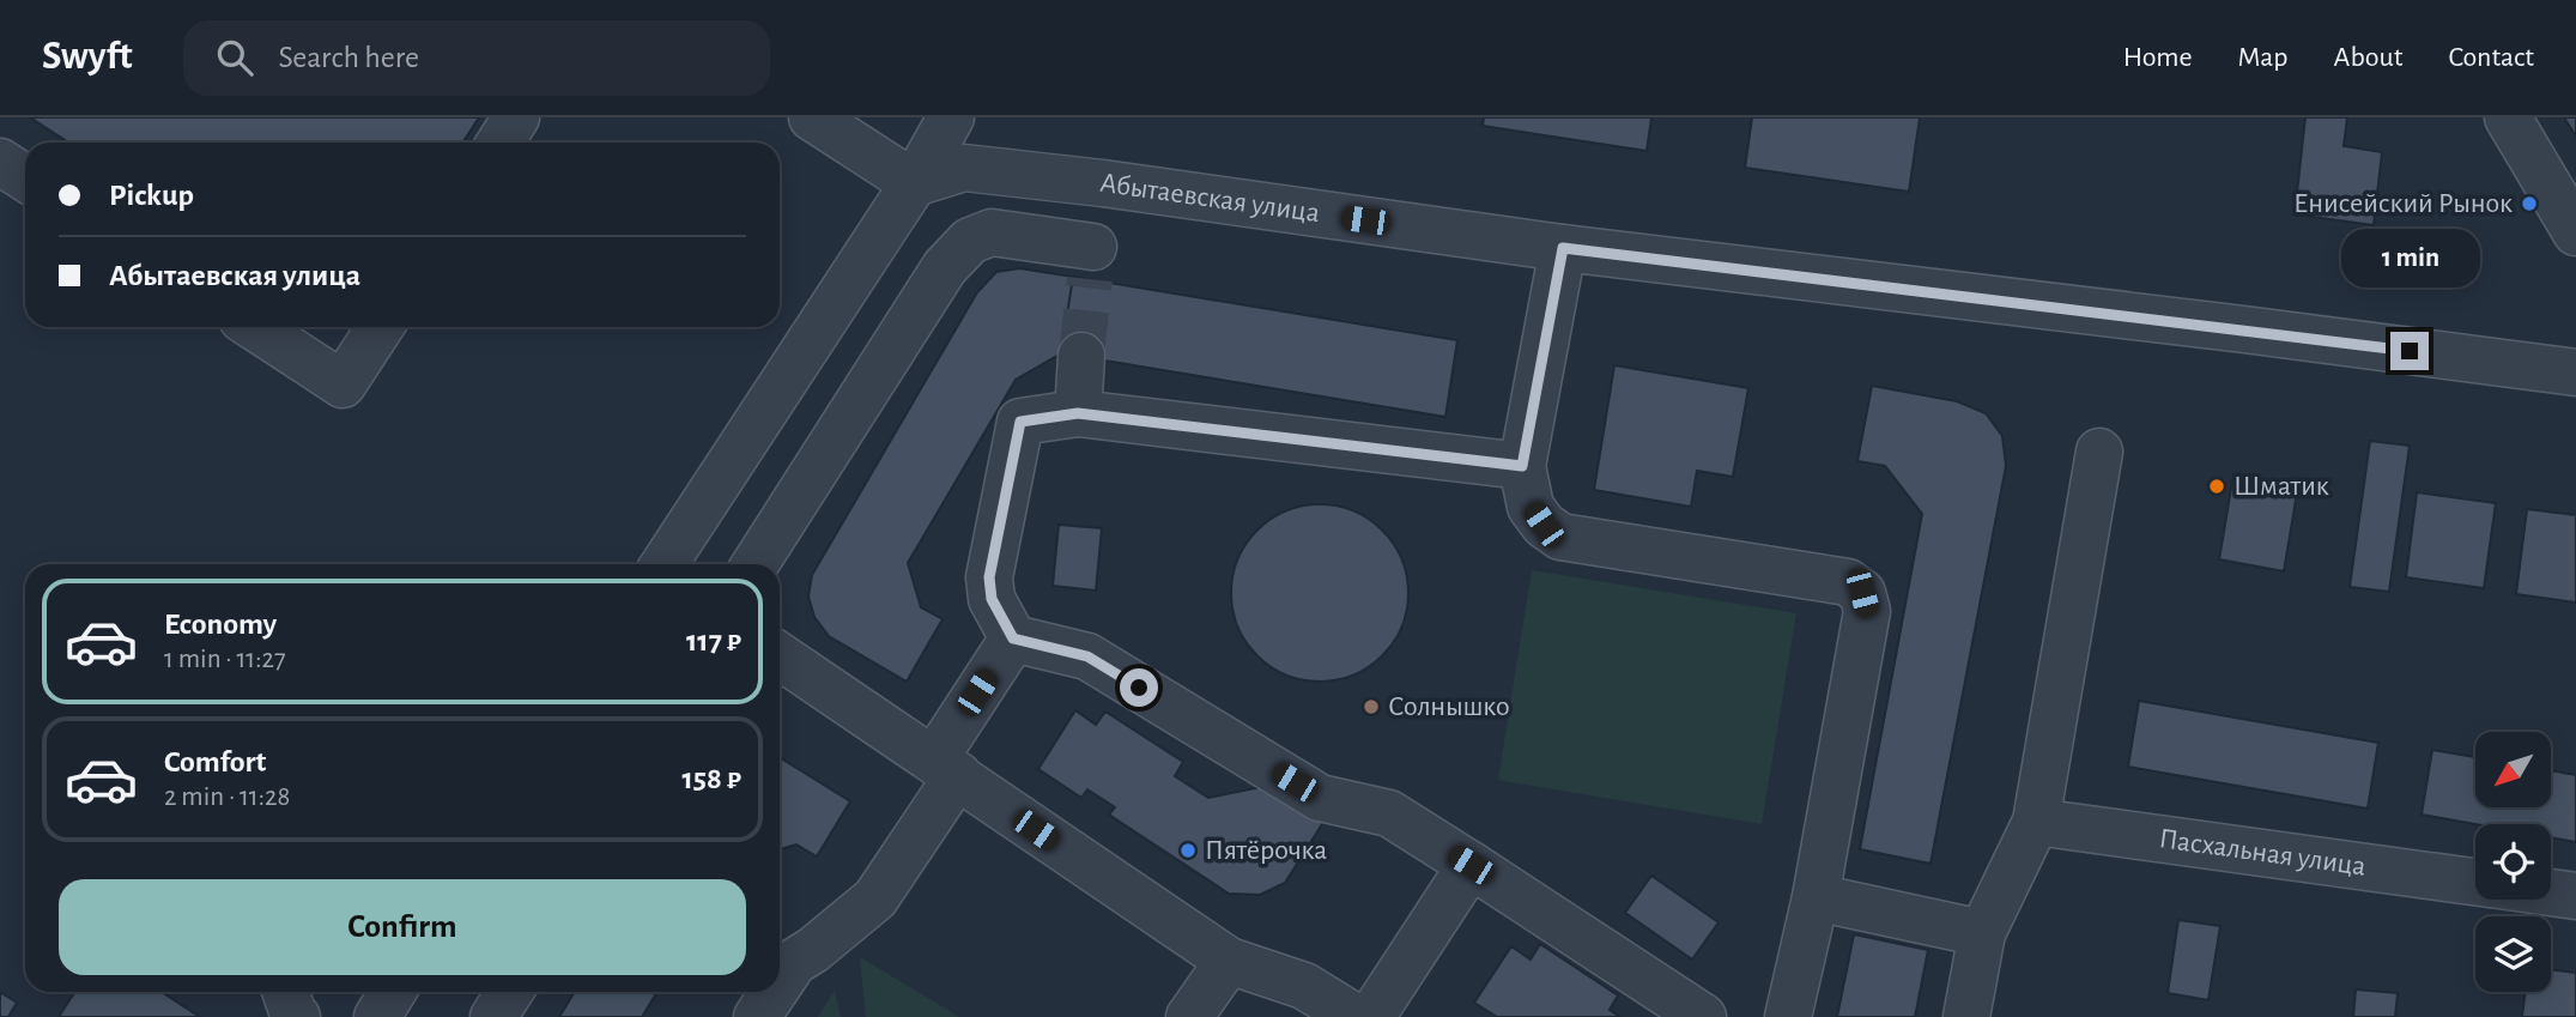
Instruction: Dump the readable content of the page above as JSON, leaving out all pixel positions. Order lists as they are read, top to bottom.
{
  "streets": {
    "street": ["Абытаевская улица", "Пасхальная улица"]
  },
  "places": [
    "Енисейский Рынок",
    "Шматик",
    "Солнышко",
    "Пятёрочка"
  ],
  "north": "bottom left",
  "page": {
    "header": "Swyft",
    "search": "Search here",
    "nav": [
      "Home",
      "Map",
      "About",
      "Contact"
    ],
    "banner": ["Pickup", "Абытаевская улица"],
    "bubble": "1 min",
    "list": [
      {
        "name": "Economy",
        "note": "1 min · 11:27",
        "value": "117 ₽"
      },
      {
        "name": "Comfort",
        "note": "2 min · 11:28",
        "value": "158 ₽"
      }
    ],
    "buttons": "Confirm"
  }
}
